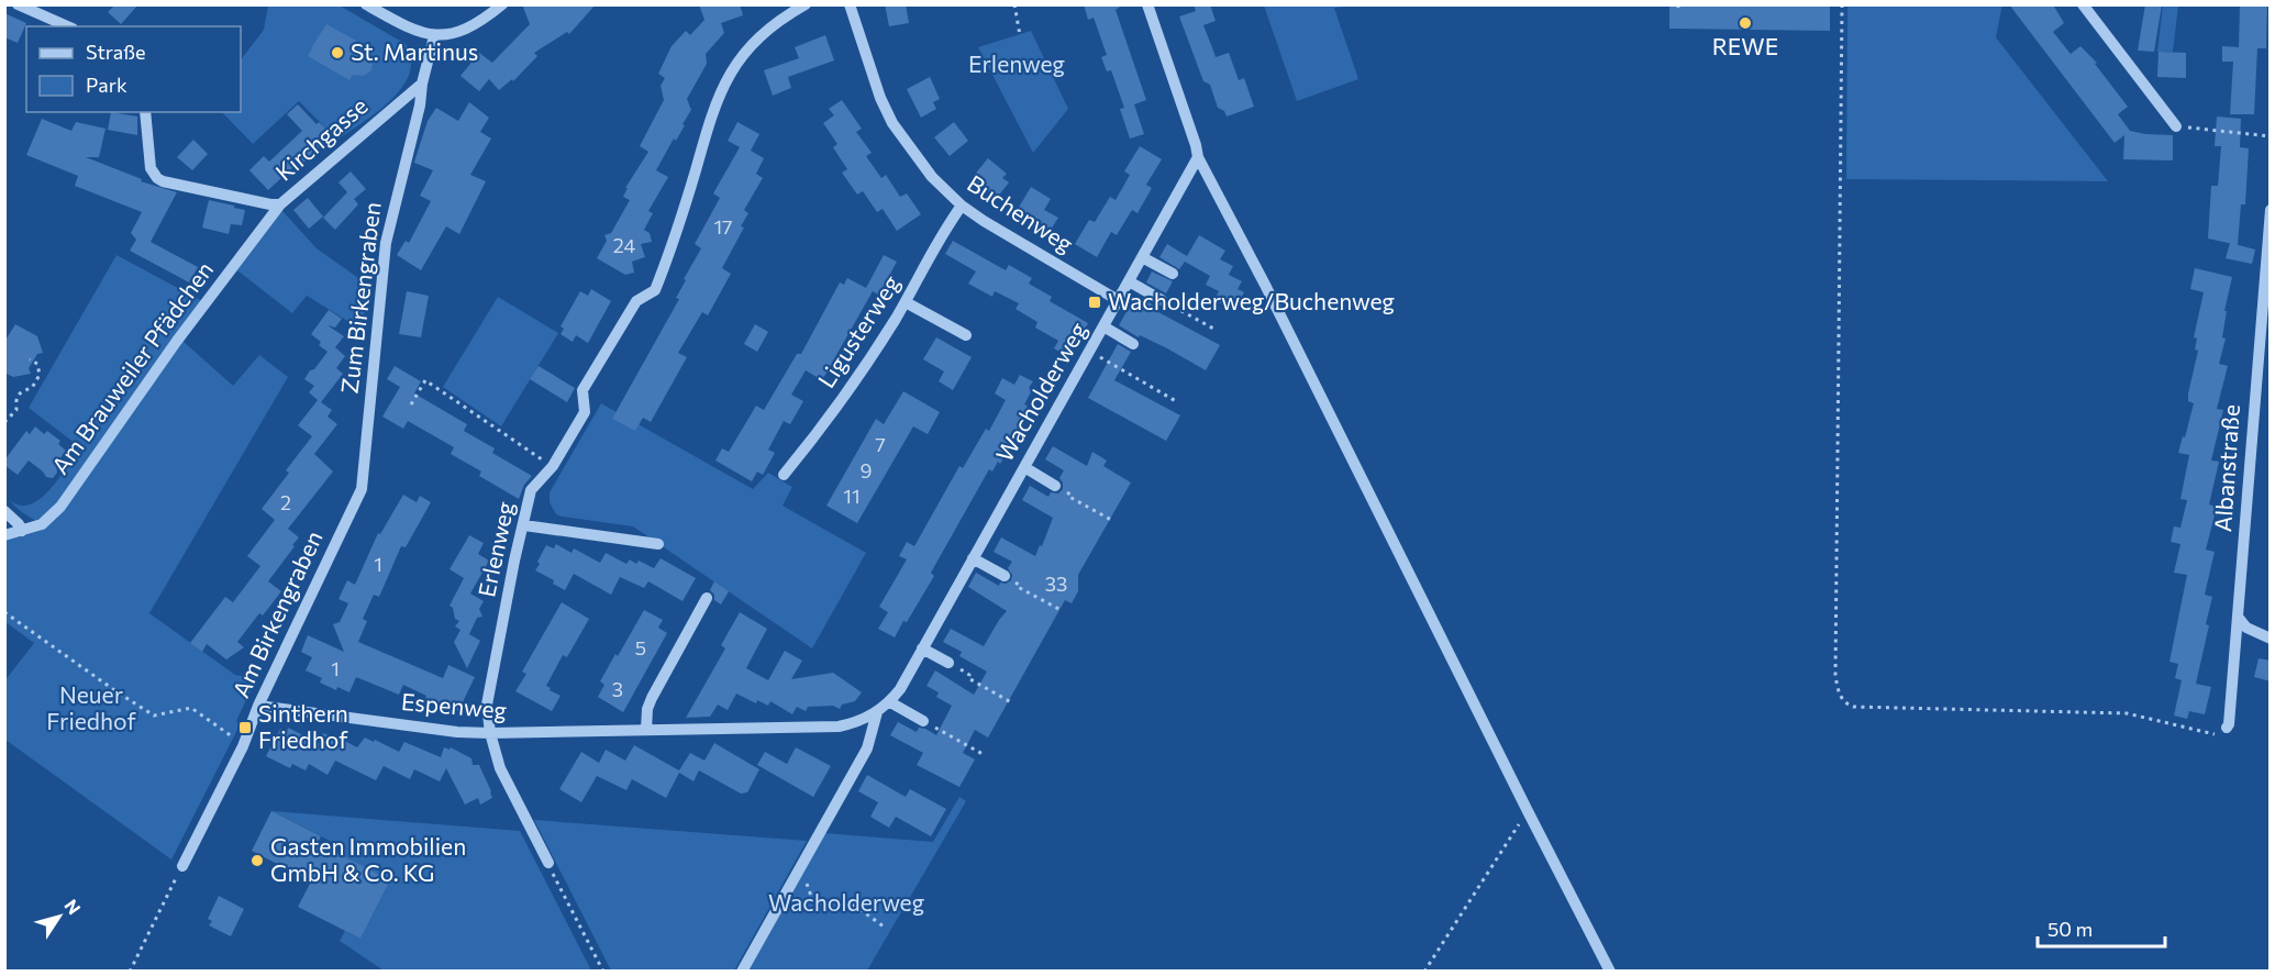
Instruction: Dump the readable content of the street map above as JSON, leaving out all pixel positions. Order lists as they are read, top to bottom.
{
  "streets": {
    "street": [
      "Kirchgasse",
      "Buchenweg",
      "Zum Birkengraben",
      "Ligusterweg",
      "Am Brauweiler Pfädchen",
      "Wacholderweg",
      "Albanstraße",
      "Erlenweg",
      "Am Birkengraben",
      "Espenweg"
    ]
  },
  "crossings": [
    ["Kirchgasse", "Zum Birkengraben"],
    ["Kirchgasse", "Am Brauweiler Pfädchen"],
    ["Buchenweg", "Ligusterweg"],
    ["Buchenweg", "Wacholderweg"],
    ["Zum Birkengraben", "Am Birkengraben"],
    ["Wacholderweg", "Espenweg"],
    ["Erlenweg", "Espenweg"],
    ["Am Birkengraben", "Espenweg"]
  ],
  "parks": ["Erlenweg", "Neuer Friedhof", "Wacholderweg"],
  "places": {
    "other": ["REWE", "St. Martinus", "Gasten Immobilien GmbH & Co. KG"],
    "transit": ["Wacholderweg/Buchenweg", "Sinthern Friedhof"]
  },
  "house_numbers": [
    "17",
    "24",
    "7",
    "9",
    "11",
    "2",
    "1",
    "33",
    "5",
    "1",
    "3"
  ],
  "legend": ["Straße", "Park"],
  "scale_bar": "50 m",
  "north": "top right"
}
